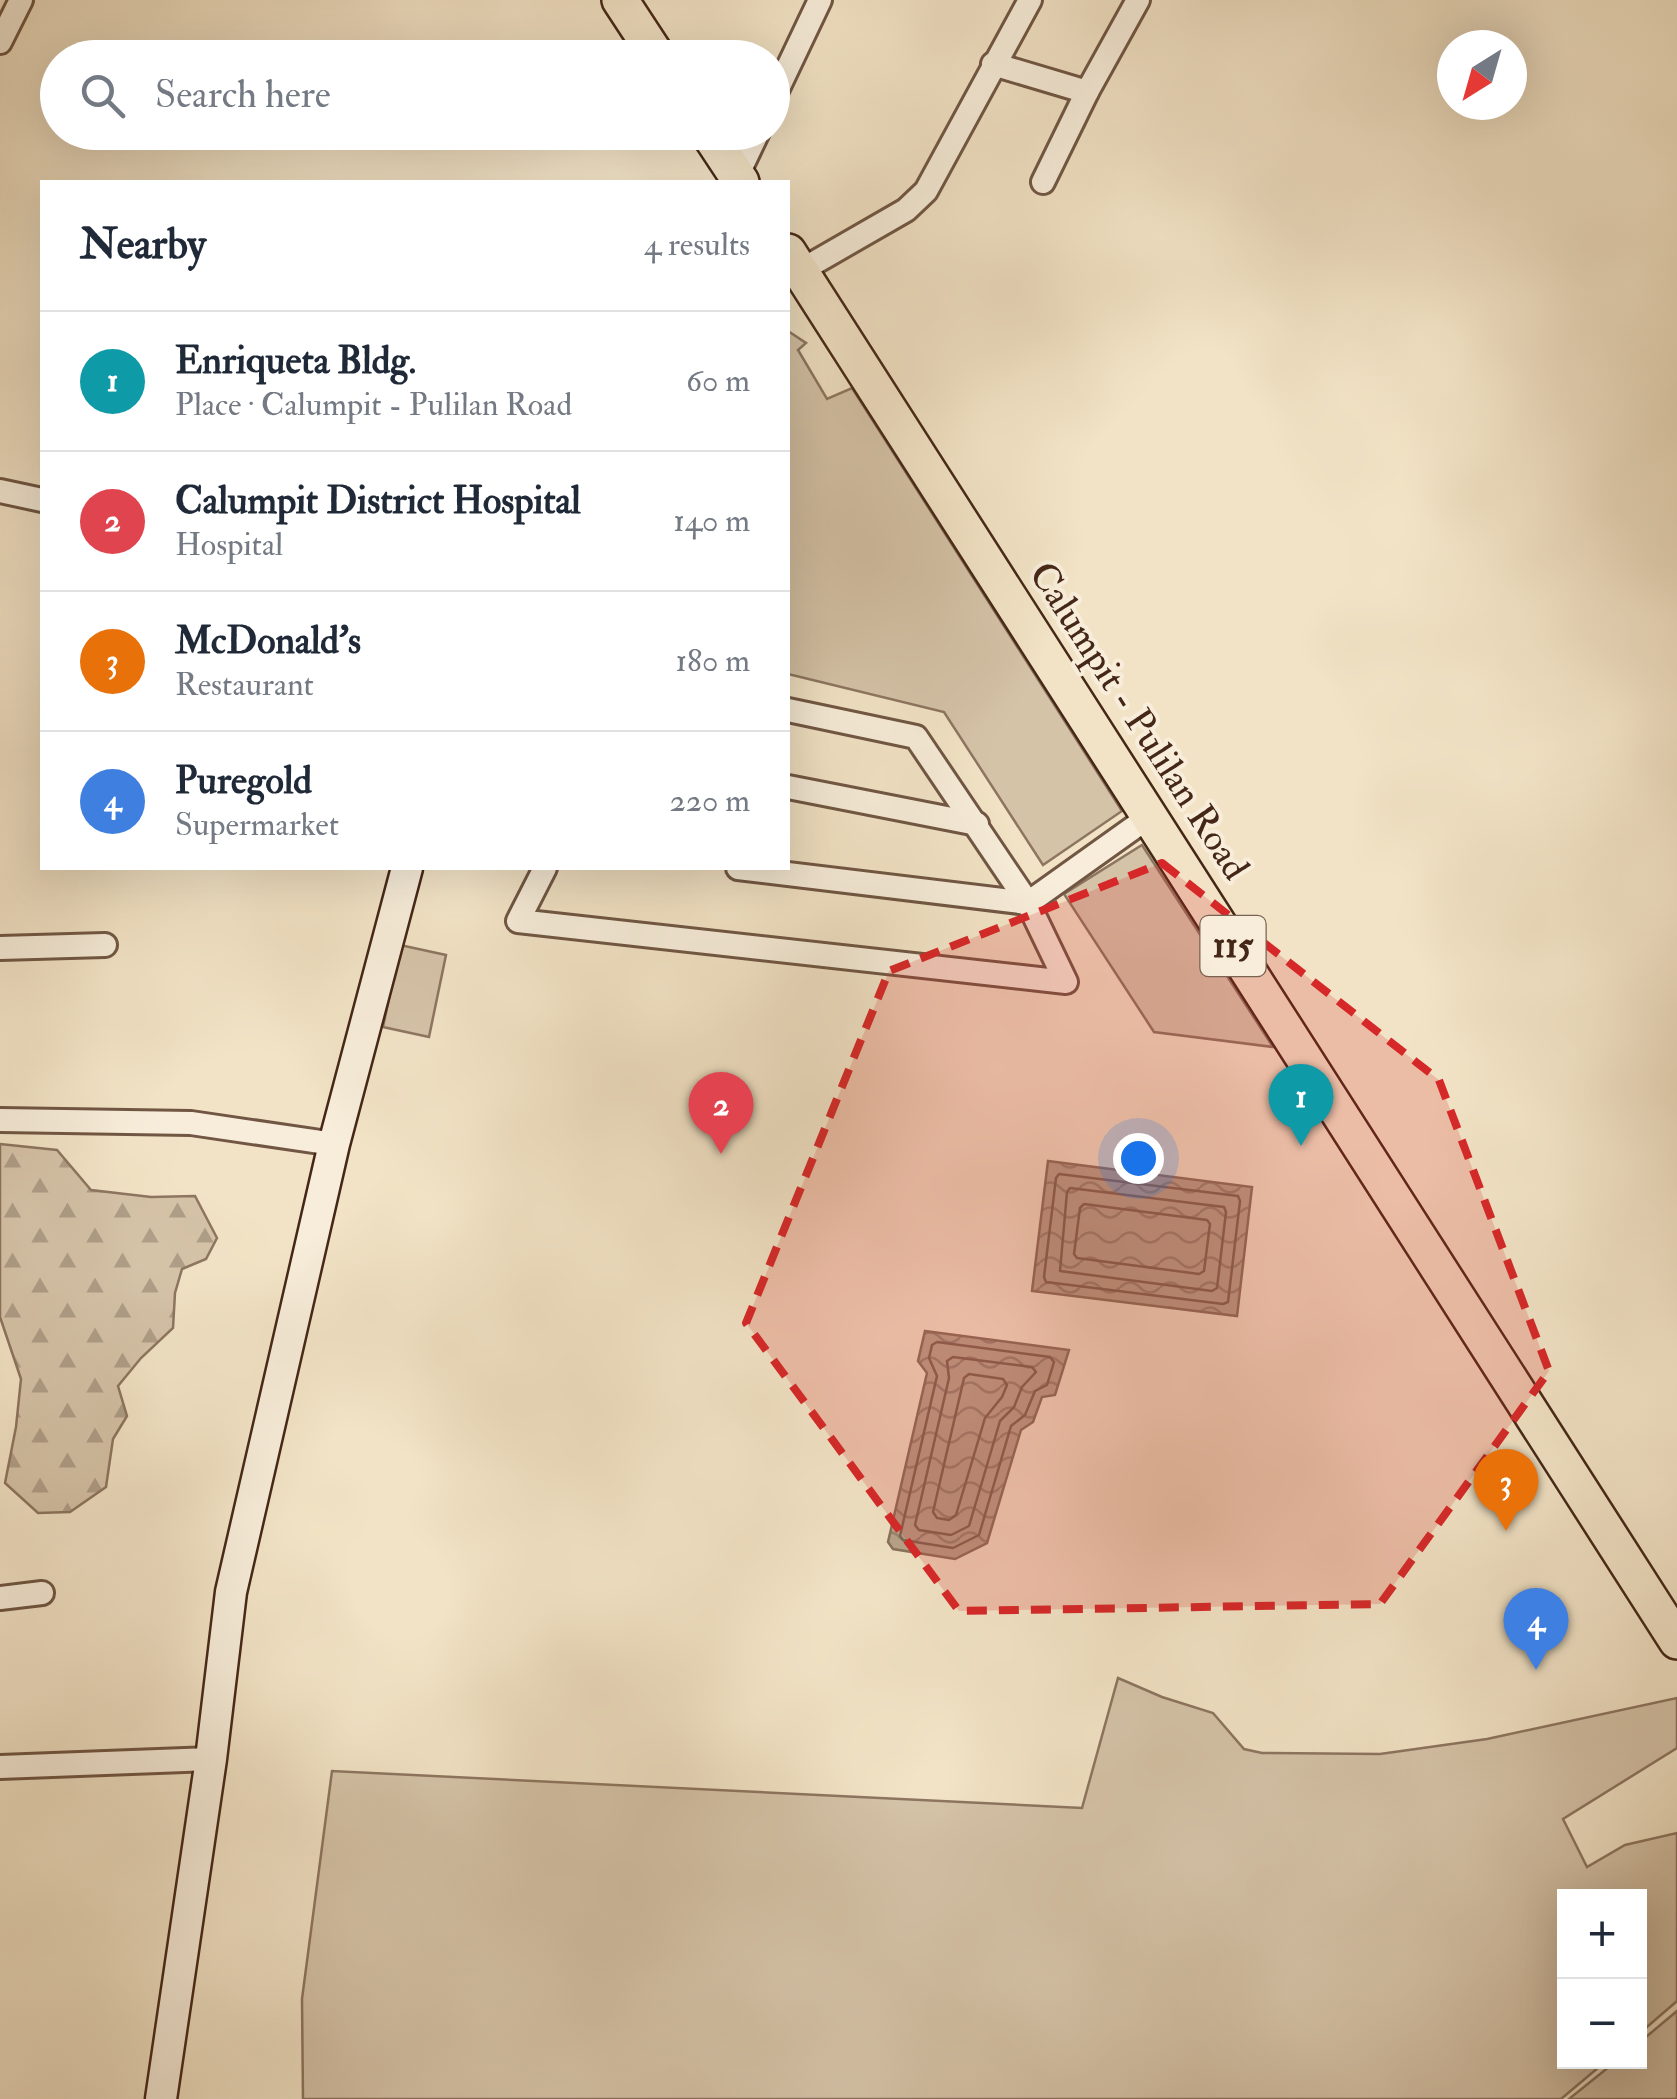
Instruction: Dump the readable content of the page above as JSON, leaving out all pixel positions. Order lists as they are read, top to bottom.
{
  "streets": {
    "main road": ["Calumpit - Pulilan Road", "115"]
  },
  "north": "bottom left",
  "page": {
    "search": "Search here",
    "heading": ["Nearby", "4 results"],
    "list": [
      {
        "mark": "1",
        "name": "Enriqueta Bldg.",
        "note": "Place · Calumpit - Pulilan Road",
        "value": "60 m"
      },
      {
        "mark": "2",
        "name": "Calumpit District Hospital",
        "note": "Hospital",
        "value": "140 m"
      },
      {
        "mark": "3",
        "name": "McDonald's",
        "note": "Restaurant",
        "value": "180 m"
      },
      {
        "mark": "4",
        "name": "Puregold",
        "note": "Supermarket",
        "value": "220 m"
      }
    ],
    "pins": [
      "1",
      "2",
      "3",
      "4"
    ],
    "map_buttons": ["+", "−"]
  }
}
